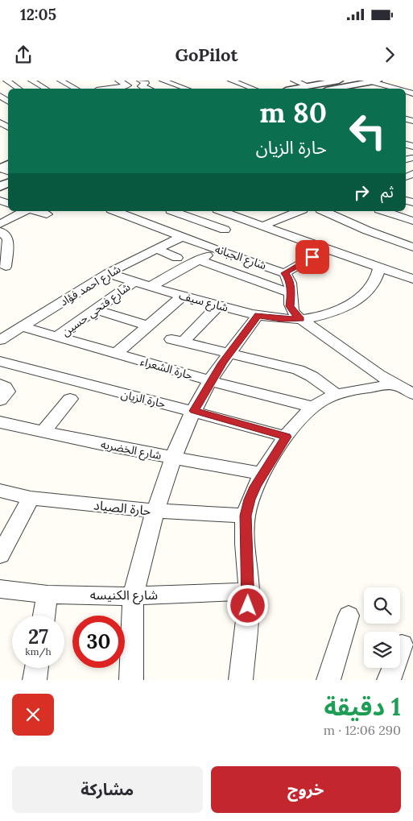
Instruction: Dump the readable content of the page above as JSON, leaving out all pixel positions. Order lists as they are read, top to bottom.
{
  "streets": {
    "street": [
      "شارع الجبانه",
      "شارع احمد فؤاد",
      "شارع سيف",
      "شارع فتحي حسين",
      "حارة الشعراء",
      "حارة الزيان",
      "شارع الخضريه",
      "حارة الصياد",
      "شارع الكنيسه"
    ]
  },
  "crossings": [
    ["شارع الجبانه", "شارع احمد فؤاد"],
    ["شارع احمد فؤاد", "شارع سيف"],
    ["شارع احمد فؤاد", "حارة الشعراء"],
    ["شارع سيف", "شارع فتحي حسين"],
    ["شارع فتحي حسين", "حارة الشعراء"]
  ],
  "page": {
    "status": "12:05",
    "header": "GoPilot",
    "turn": ["80 m", "حارة الزيان"],
    "then": "ثم",
    "speed": "27 km/h",
    "limit": "30",
    "heading": ["1 دقيقة", "290 m · 12:06"],
    "buttons": ["خروج", "مشاركة"]
  }
}
